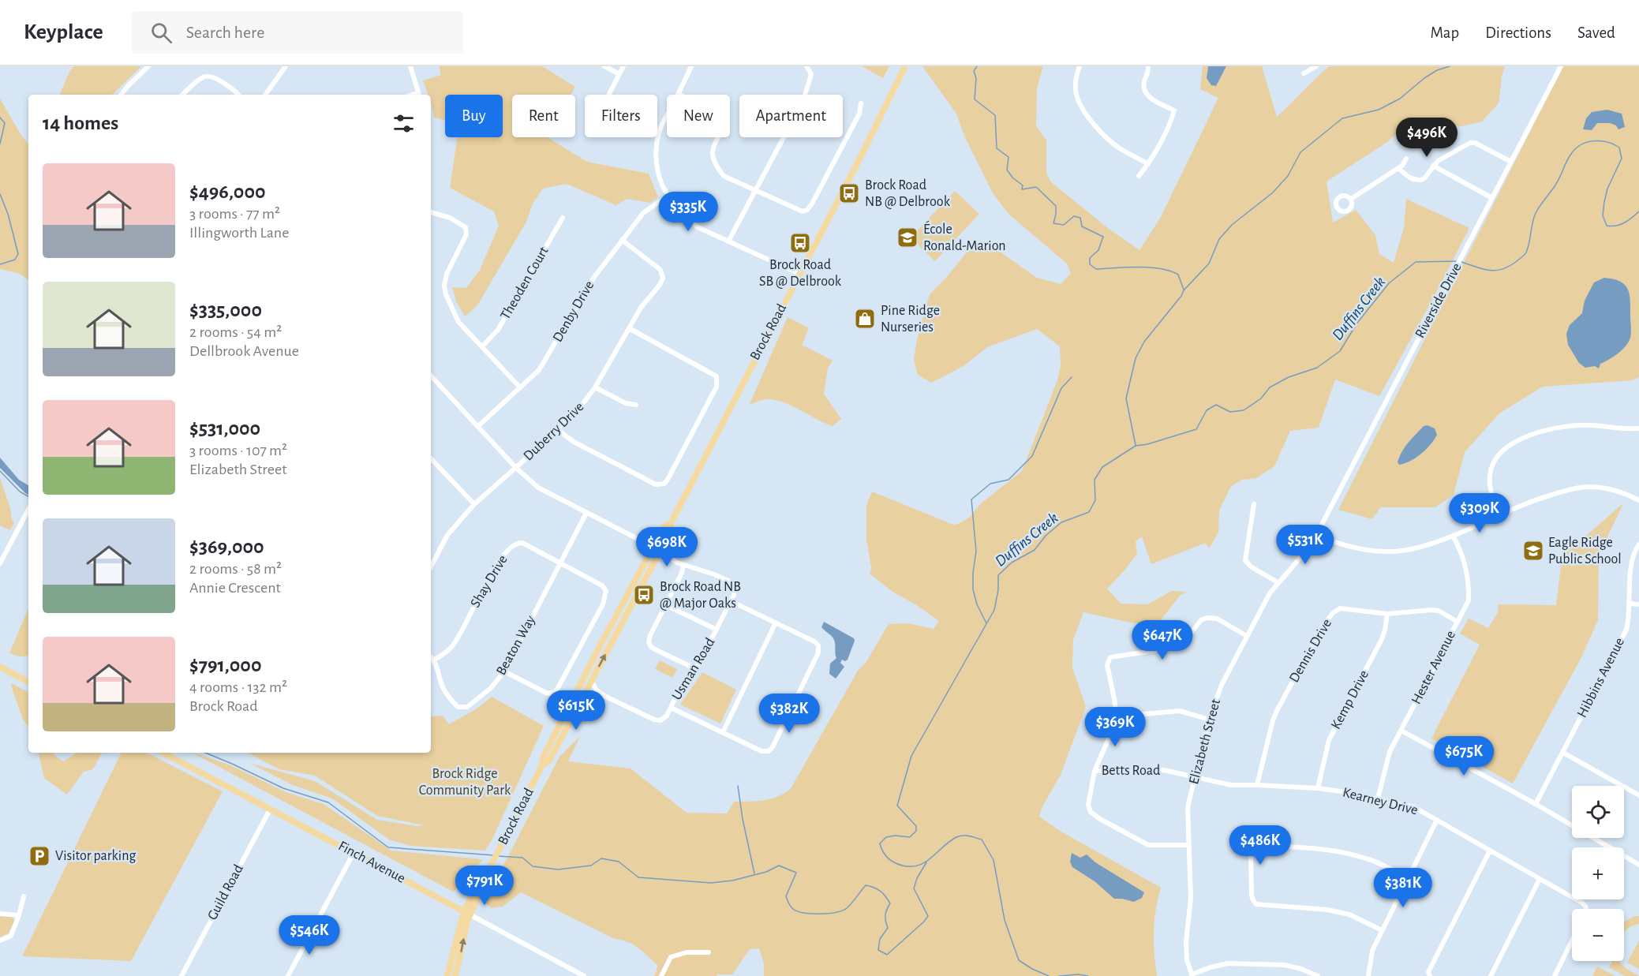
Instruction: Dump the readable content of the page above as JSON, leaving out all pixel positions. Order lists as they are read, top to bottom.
{
  "streets": {
    "main road": ["Brock Road", "Finch Avenue"],
    "street": [
      "Theoden Court",
      "Riverside Drive",
      "Denby Drive",
      "Duberry Drive",
      "Shay Drive",
      "Beaton Way",
      "Dennis Drive",
      "Hester Avenue",
      "Usman Road",
      "Hibbins Avenue",
      "Kemp Drive",
      "Elizabeth Street",
      "Betts Road",
      "Kearney Drive",
      "Guild Road"
    ]
  },
  "crossings": [
    ["Riverside Drive", "Elizabeth Street"],
    ["Denby Drive", "Duberry Drive"],
    ["Brock Road", "Usman Road"],
    ["Brock Road", "Finch Avenue"],
    ["Shay Drive", "Beaton Way"],
    ["Dennis Drive", "Hester Avenue"],
    ["Dennis Drive", "Kemp Drive"],
    ["Dennis Drive", "Kearney Drive"],
    ["Hester Avenue", "Kearney Drive"],
    ["Kemp Drive", "Kearney Drive"],
    ["Elizabeth Street", "Betts Road"],
    ["Elizabeth Street", "Kearney Drive"],
    ["Betts Road", "Kearney Drive"],
    ["Finch Avenue", "Guild Road"]
  ],
  "water": ["Duffins Creek"],
  "parks": ["Brock Ridge Community Park"],
  "places": {
    "bus stop": ["Brock Road NB @ Delbrook", "Brock Road SB @ Delbrook", "Brock Road NB @ Major Oaks"],
    "school or university": ["École Ronald-Marion", "Eagle Ridge Public School"],
    "shop": ["Pine Ridge Nurseries"],
    "parking": ["Visitor parking"]
  },
  "page": {
    "header": "Keyplace",
    "search": "Search here",
    "nav": ["Map", "Directions", "Saved"],
    "chip": [
      "Buy",
      "Rent",
      "Filters",
      "New",
      "Apartment"
    ],
    "heading": "14 homes",
    "price": [
      "$496K",
      "$335K",
      "$309K",
      "$531K",
      "$698K",
      "$647K",
      "$615K",
      "$382K",
      "$369K",
      "$675K",
      "$486K",
      "$791K",
      "$381K",
      "$546K"
    ],
    "list": [
      {
        "name": "$496,000",
        "note": "3 rooms · 77 m² · Illingworth Lane"
      },
      {
        "name": "$335,000",
        "note": "2 rooms · 54 m² · Dellbrook Avenue"
      },
      {
        "name": "$531,000",
        "note": "3 rooms · 107 m² · Elizabeth Street"
      },
      {
        "name": "$369,000",
        "note": "2 rooms · 58 m² · Annie Crescent"
      },
      {
        "name": "$791,000",
        "note": "4 rooms · 132 m² · Brock Road"
      }
    ],
    "map_buttons": ["+", "−"]
  }
}
